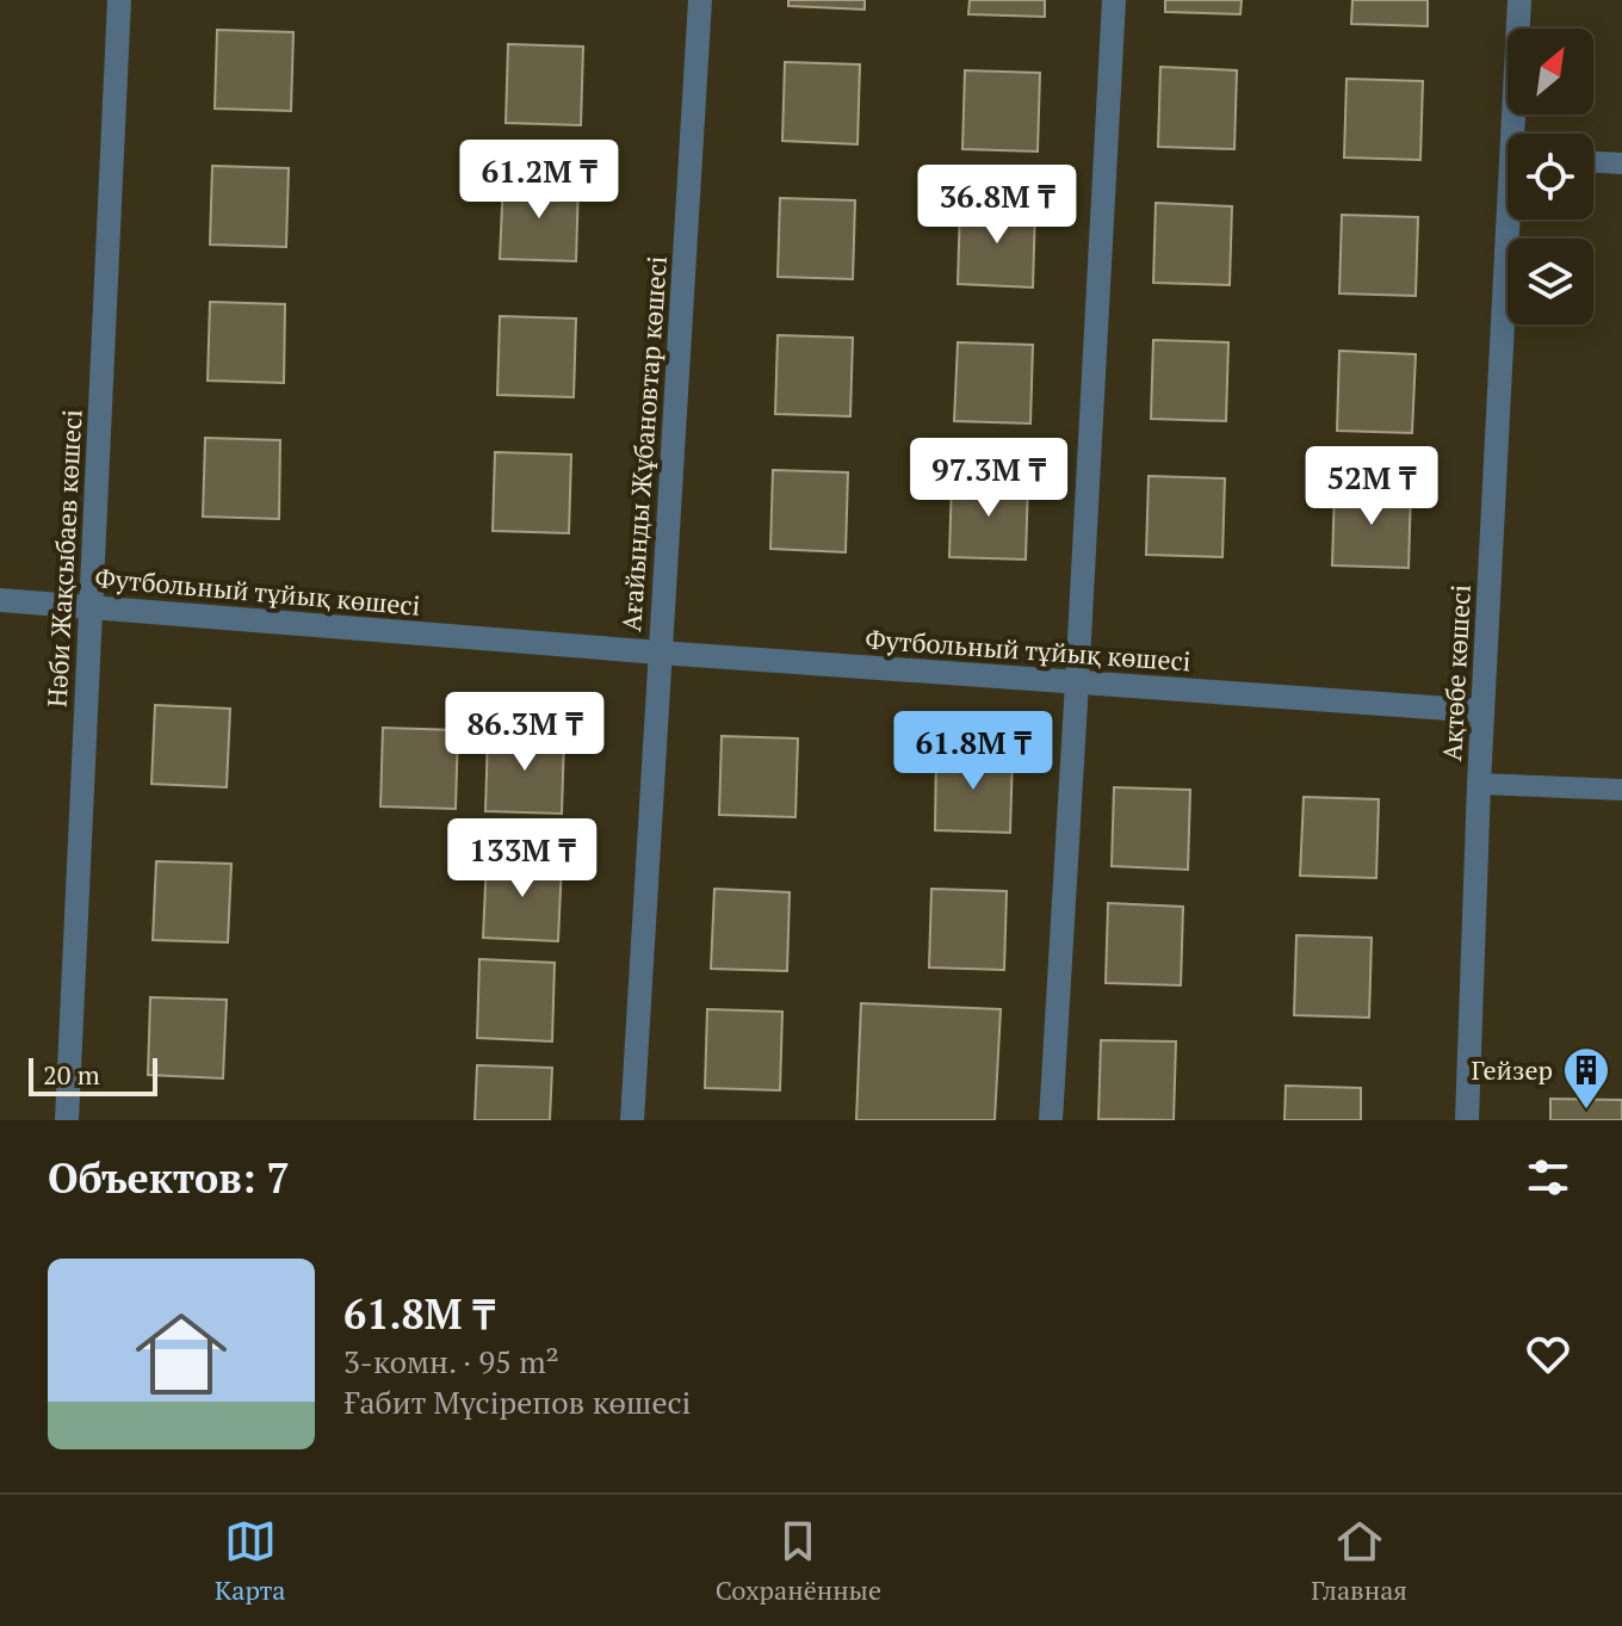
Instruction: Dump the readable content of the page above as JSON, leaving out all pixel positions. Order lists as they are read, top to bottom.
{
  "streets": {
    "street": [
      "Ағайынды Жұбановтар көшесі",
      "Нәби Жақсыбаев көшесі",
      "Футбольный тұйық көшесі",
      "Ақтөбе көшесі"
    ]
  },
  "crossings": [
    ["Ағайынды Жұбановтар көшесі", "Футбольный тұйық көшесі"],
    ["Нәби Жақсыбаев көшесі", "Футбольный тұйық көшесі"],
    ["Футбольный тұйық көшесі", "Ақтөбе көшесі"]
  ],
  "places": {
    "building": ["Гейзер"]
  },
  "scale_bar": "20 m",
  "north": "top right",
  "page": {
    "price": [
      "61.2M ₸",
      "36.8M ₸",
      "97.3M ₸",
      "52M ₸",
      "86.3M ₸",
      "61.8M ₸",
      "133M ₸"
    ],
    "scale": "20 m",
    "heading": "Объектов: 7",
    "list": [
      {
        "name": "61.8M ₸",
        "note": "3-комн. · 95 m² · Ғабит Мүсірепов көшесі"
      }
    ],
    "tabs": ["Карта", "Сохранённые", "Главная"]
  }
}
